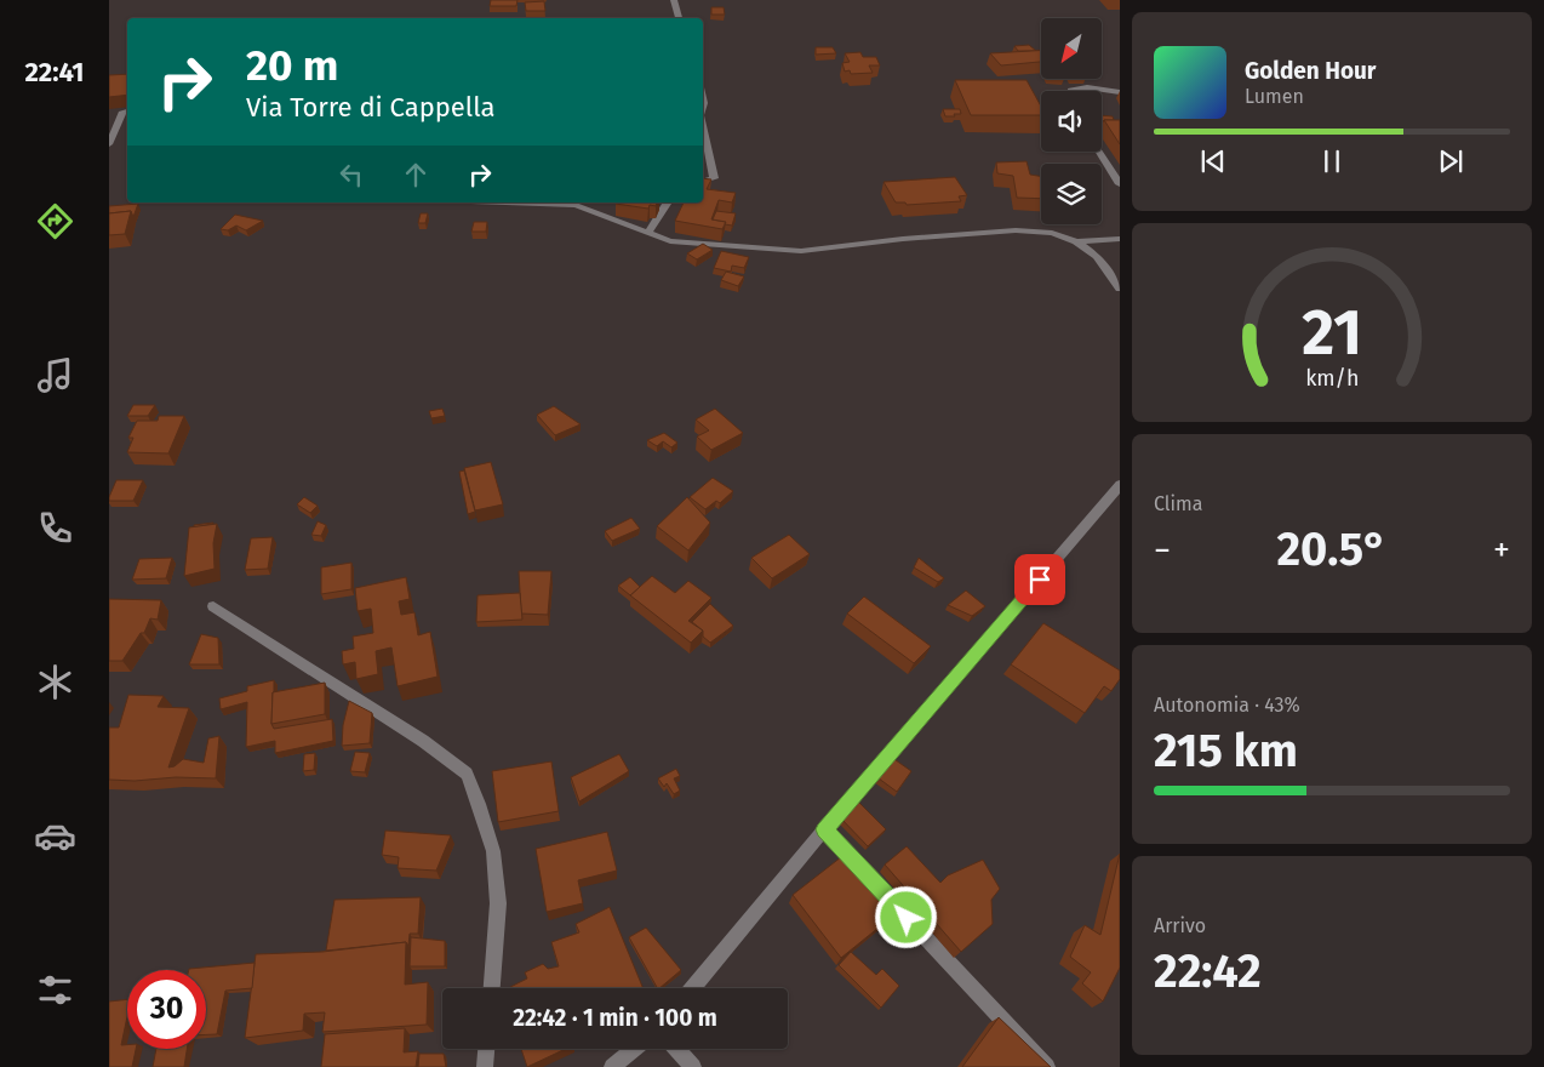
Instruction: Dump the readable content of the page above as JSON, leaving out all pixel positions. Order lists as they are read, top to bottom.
{
  "north": "bottom left",
  "page": {
    "tabs": "22:41",
    "turn": ["20 m", "Via Torre di Cappella"],
    "song": ["Golden Hour", "Lumen"],
    "tile": [
      "Clima",
      ["Autonomia · 43%", "215 km"],
      ["Arrivo", "22:42"]
    ],
    "heat": ["−", "20.5°", "+"],
    "limit": "30",
    "trip": "22:42 · 1 min · 100 m",
    "gauge": ["21", "km/h"]
  }
}
